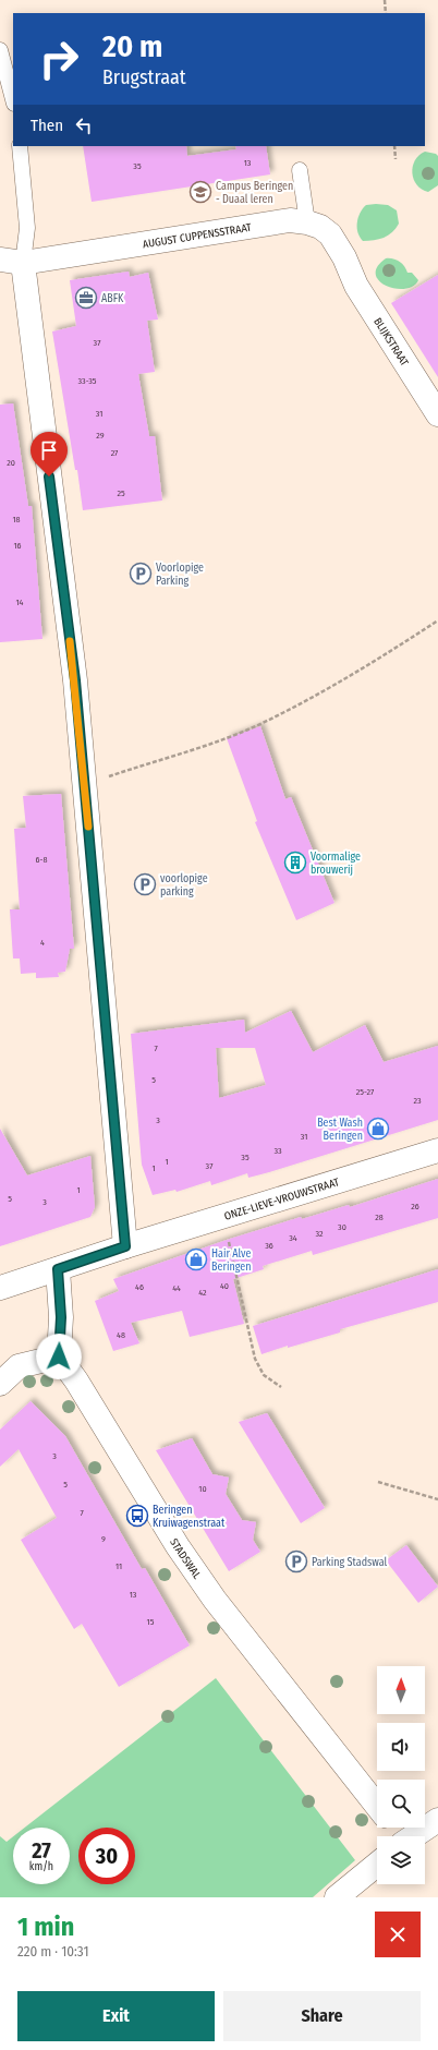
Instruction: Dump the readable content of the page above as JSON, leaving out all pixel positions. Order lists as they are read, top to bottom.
{
  "streets": {
    "street": [
      "AUGUST CUPPENSSTRAAT",
      "BLIJKSTRAAT",
      "ONZE-LIEVE-VROUWSTRAAT",
      "STADSWAL"
    ]
  },
  "crossings": [
    ["AUGUST CUPPENSSTRAAT", "BLIJKSTRAAT"]
  ],
  "places": {
    "school or university": ["Campus Beringen - Duaal leren"],
    "office": ["ABFK"],
    "parking": ["Voorlopige Parking", "voorlopige parking", "Parking Stadswal"],
    "building": ["Voormalige brouwerij"],
    "shop": ["Best Wash Beringen", "Hair Alve Beringen"],
    "bus stop": ["Beringen Kruiwagenstraat"]
  },
  "house_numbers": [
    "13",
    "35",
    "37",
    "33-35",
    "31",
    "29",
    "27",
    "20",
    "25",
    "18",
    "16",
    "14",
    "6-8",
    "4",
    "7",
    "5",
    "25-27",
    "23",
    "3",
    "31",
    "33",
    "35",
    "1",
    "37",
    "1",
    "1",
    "5",
    "3",
    "26",
    "28",
    "30",
    "32",
    "34",
    "36",
    "40",
    "46",
    "44",
    "42",
    "48",
    "3",
    "5",
    "10",
    "7",
    "9",
    "11",
    "13",
    "15"
  ],
  "north": "top",
  "page": {
    "turn": ["20 m", "Brugstraat"],
    "then": "Then",
    "speed": "27 km/h",
    "limit": "30",
    "heading": ["1 min", "220 m · 10:31"],
    "buttons": ["Exit", "Share"]
  }
}
